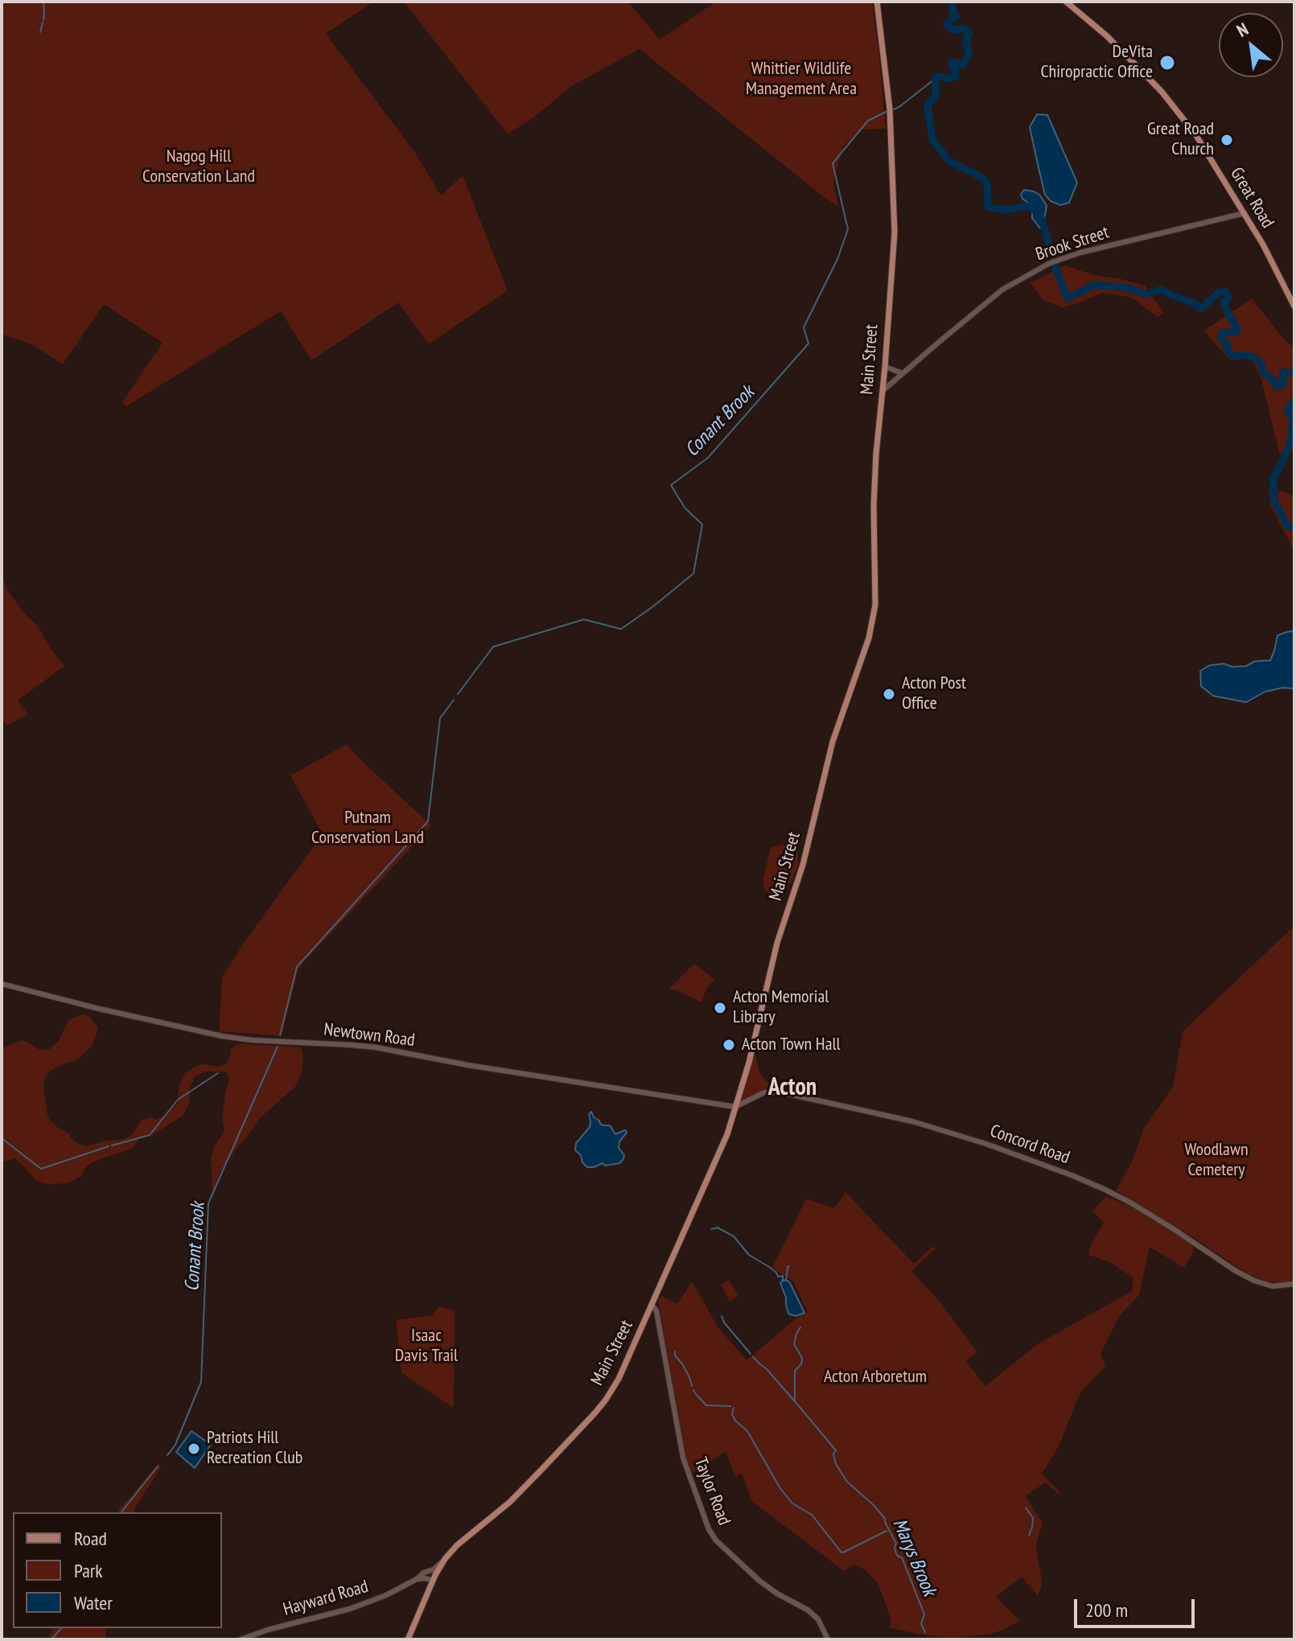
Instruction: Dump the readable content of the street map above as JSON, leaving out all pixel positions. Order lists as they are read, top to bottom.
{
  "streets": {
    "main road": ["Great Road", "Main Street"],
    "street": [
      "Brook Street",
      "Newtown Road",
      "Concord Road",
      "Taylor Road",
      "Hayward Road"
    ]
  },
  "crossings": [
    ["Great Road", "Brook Street"],
    ["Brook Street", "Main Street"],
    ["Main Street", "Newtown Road"],
    ["Main Street", "Concord Road"],
    ["Main Street", "Taylor Road"],
    ["Main Street", "Hayward Road"],
    ["Newtown Road", "Concord Road"]
  ],
  "districts": ["Acton"],
  "water": ["Conant Brook", "Marys Brook"],
  "parks": [
    "Whittier Wildlife Management Area",
    "Nagog Hill Conservation Land",
    "Putnam Conservation Land",
    "Woodlawn Cemetery",
    "Isaac Davis Trail",
    "Acton Arboretum"
  ],
  "places": [
    "DeVita Chiropractic Office",
    "Great Road Church",
    "Acton Post Office",
    "Acton Memorial Library",
    "Acton Town Hall",
    "Patriots Hill Recreation Club"
  ],
  "legend": ["Road", "Park", "Water"],
  "scale_bar": "200 m",
  "north": "top left"
}
